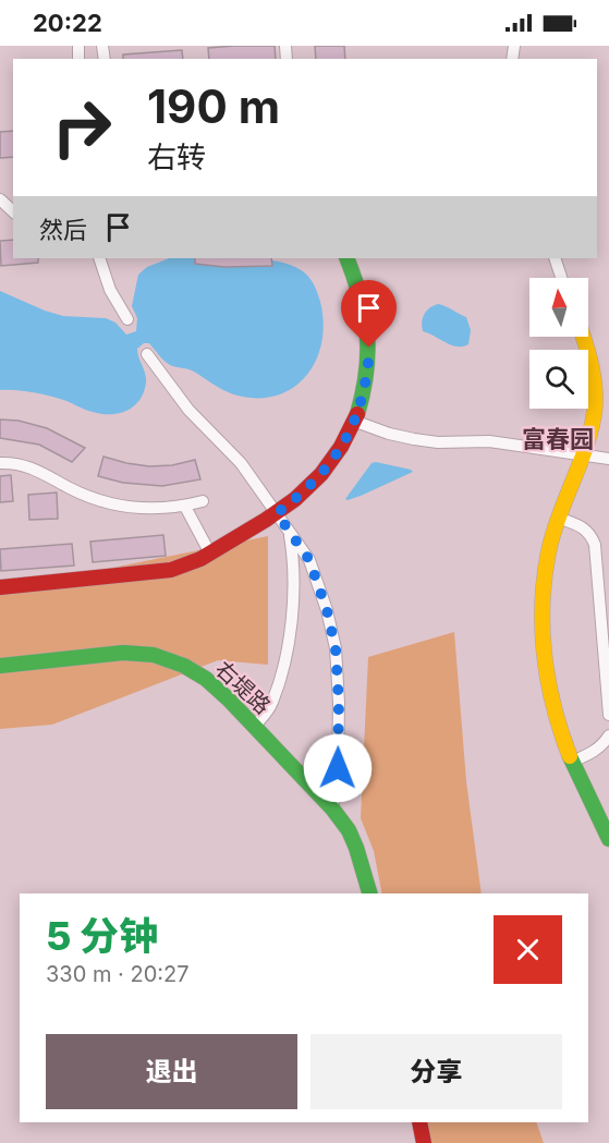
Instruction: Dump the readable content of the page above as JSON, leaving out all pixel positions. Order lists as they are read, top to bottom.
{
  "streets": {
    "street": ["右堤路"]
  },
  "districts": ["富春园"],
  "north": "top",
  "page": {
    "status": "20:22",
    "turn": ["190 m", "右转"],
    "then": "然后",
    "heading": ["5 分钟", "330 m · 20:27"],
    "buttons": ["退出", "分享"]
  }
}
